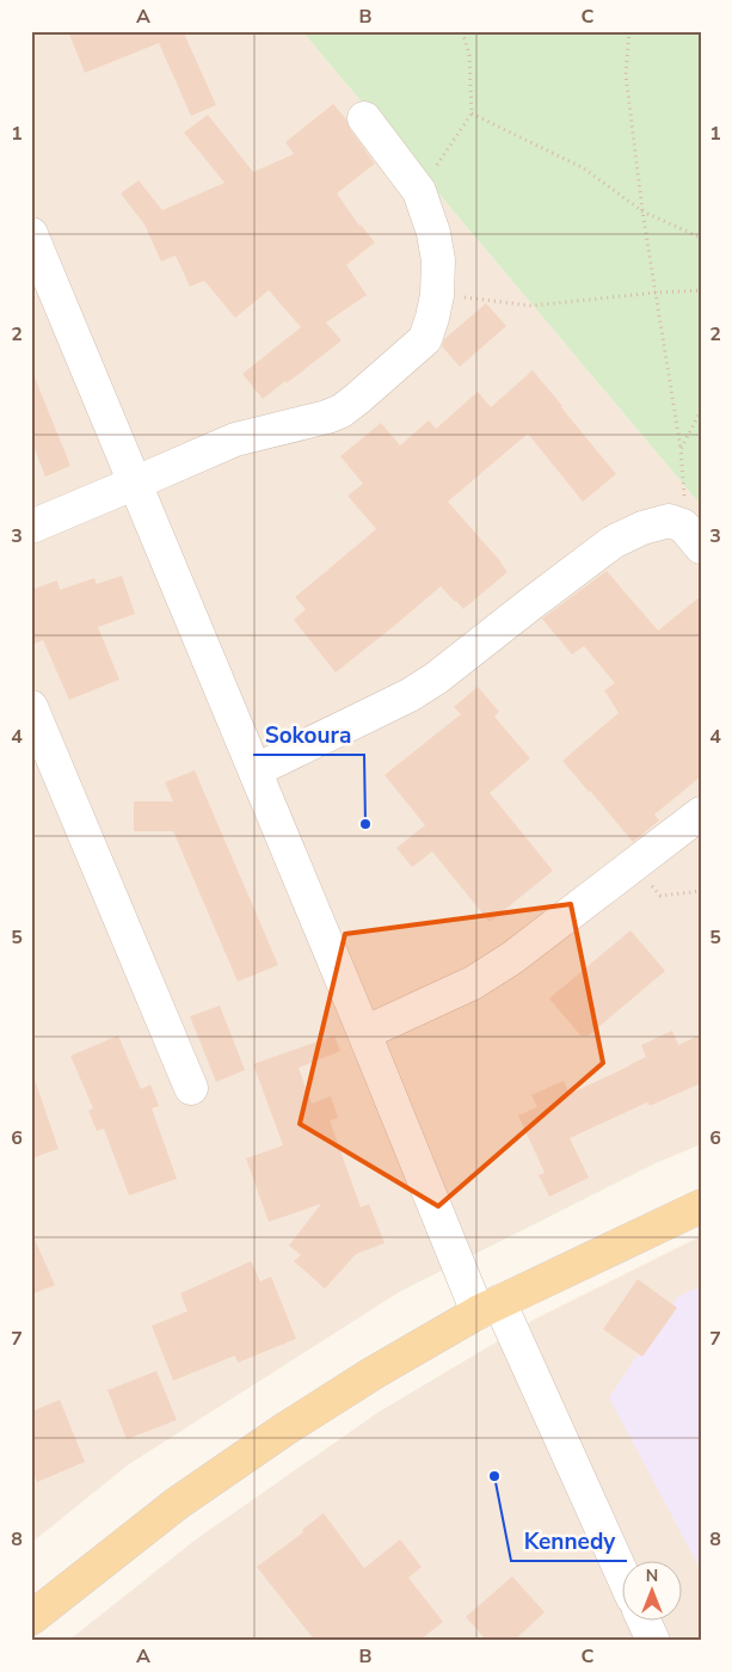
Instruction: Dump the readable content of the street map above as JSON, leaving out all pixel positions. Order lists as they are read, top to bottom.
{
  "places": ["Sokoura", "Kennedy"],
  "north": "top",
  "grid": {
    "columns": ["A", "B", "C"],
    "rows": [
      "1",
      "2",
      "3",
      "4",
      "5",
      "6",
      "7",
      "8"
    ]
  }
}
